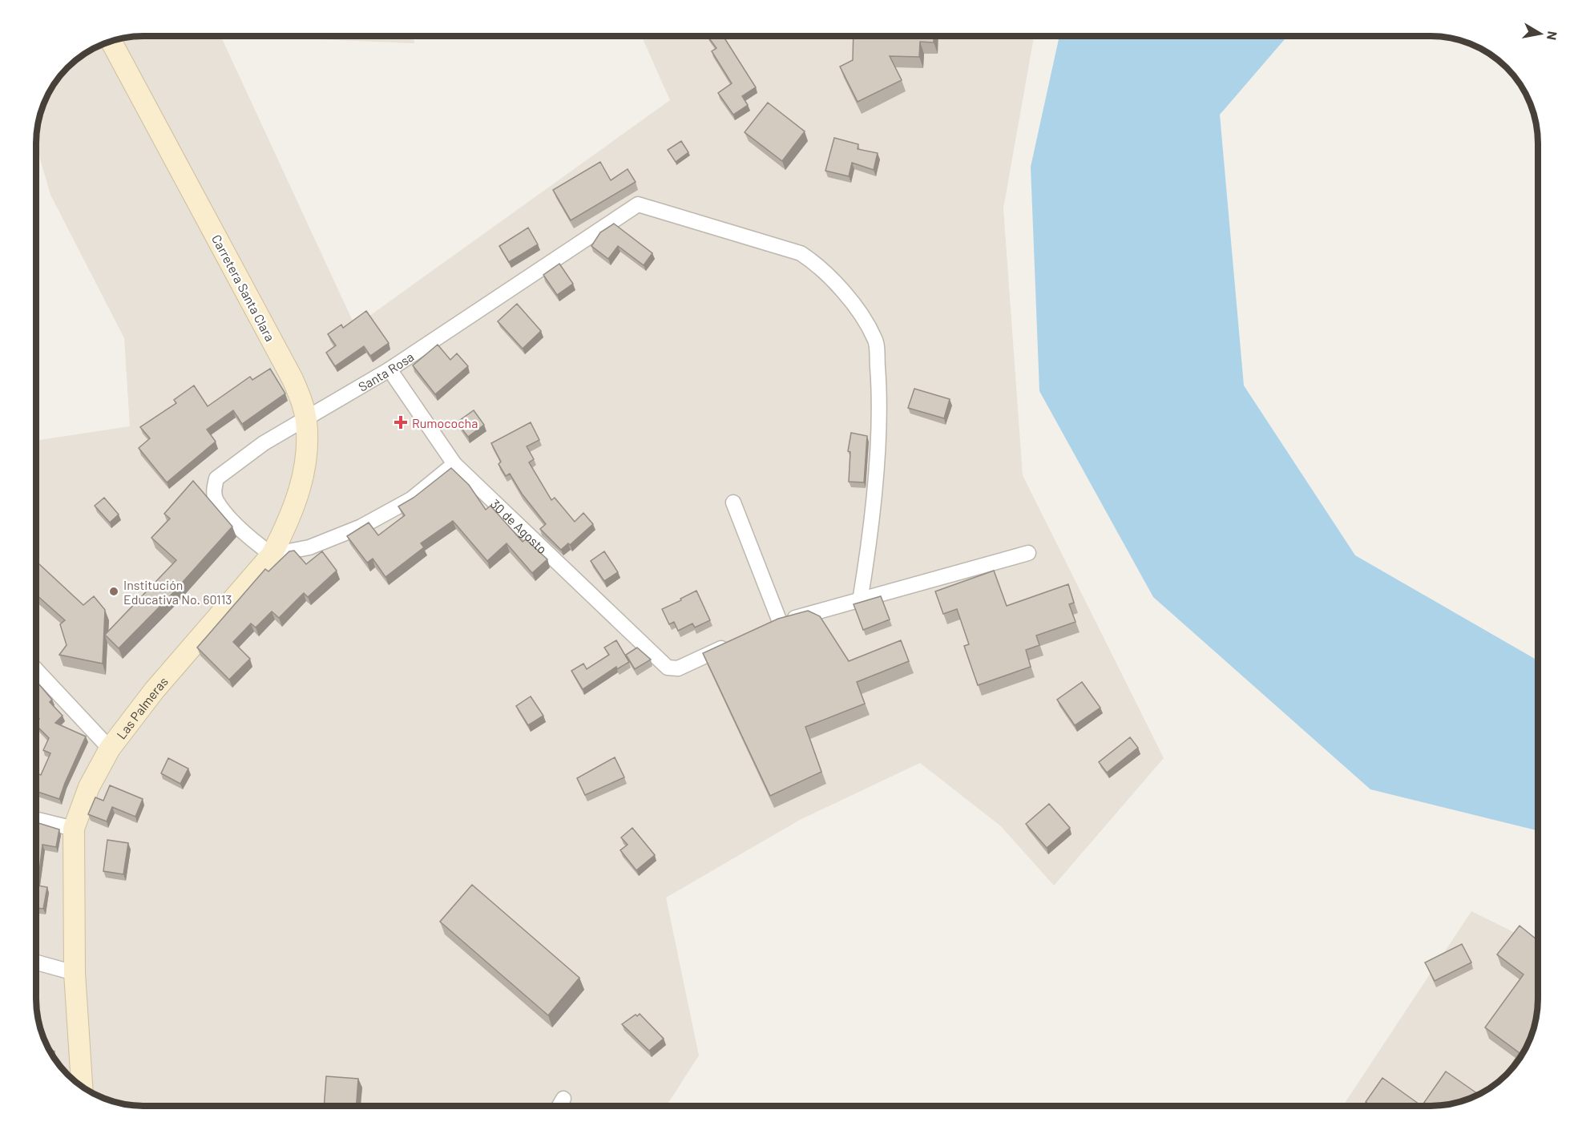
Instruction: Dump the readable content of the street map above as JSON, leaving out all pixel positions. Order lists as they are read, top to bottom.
{
  "streets": {
    "street": [
      "Carretera Santa Clara",
      "Santa Rosa",
      "30 de Agosto",
      "Las Palmeras"
    ]
  },
  "crossings": [
    ["Carretera Santa Clara", "Santa Rosa"],
    ["Carretera Santa Clara", "Las Palmeras"],
    ["Santa Rosa", "30 de Agosto"],
    ["Santa Rosa", "Las Palmeras"]
  ],
  "places": {
    "health": ["Rumococha"],
    "other": ["Institución Educativa No. 60113"]
  },
  "north": "right"
}
